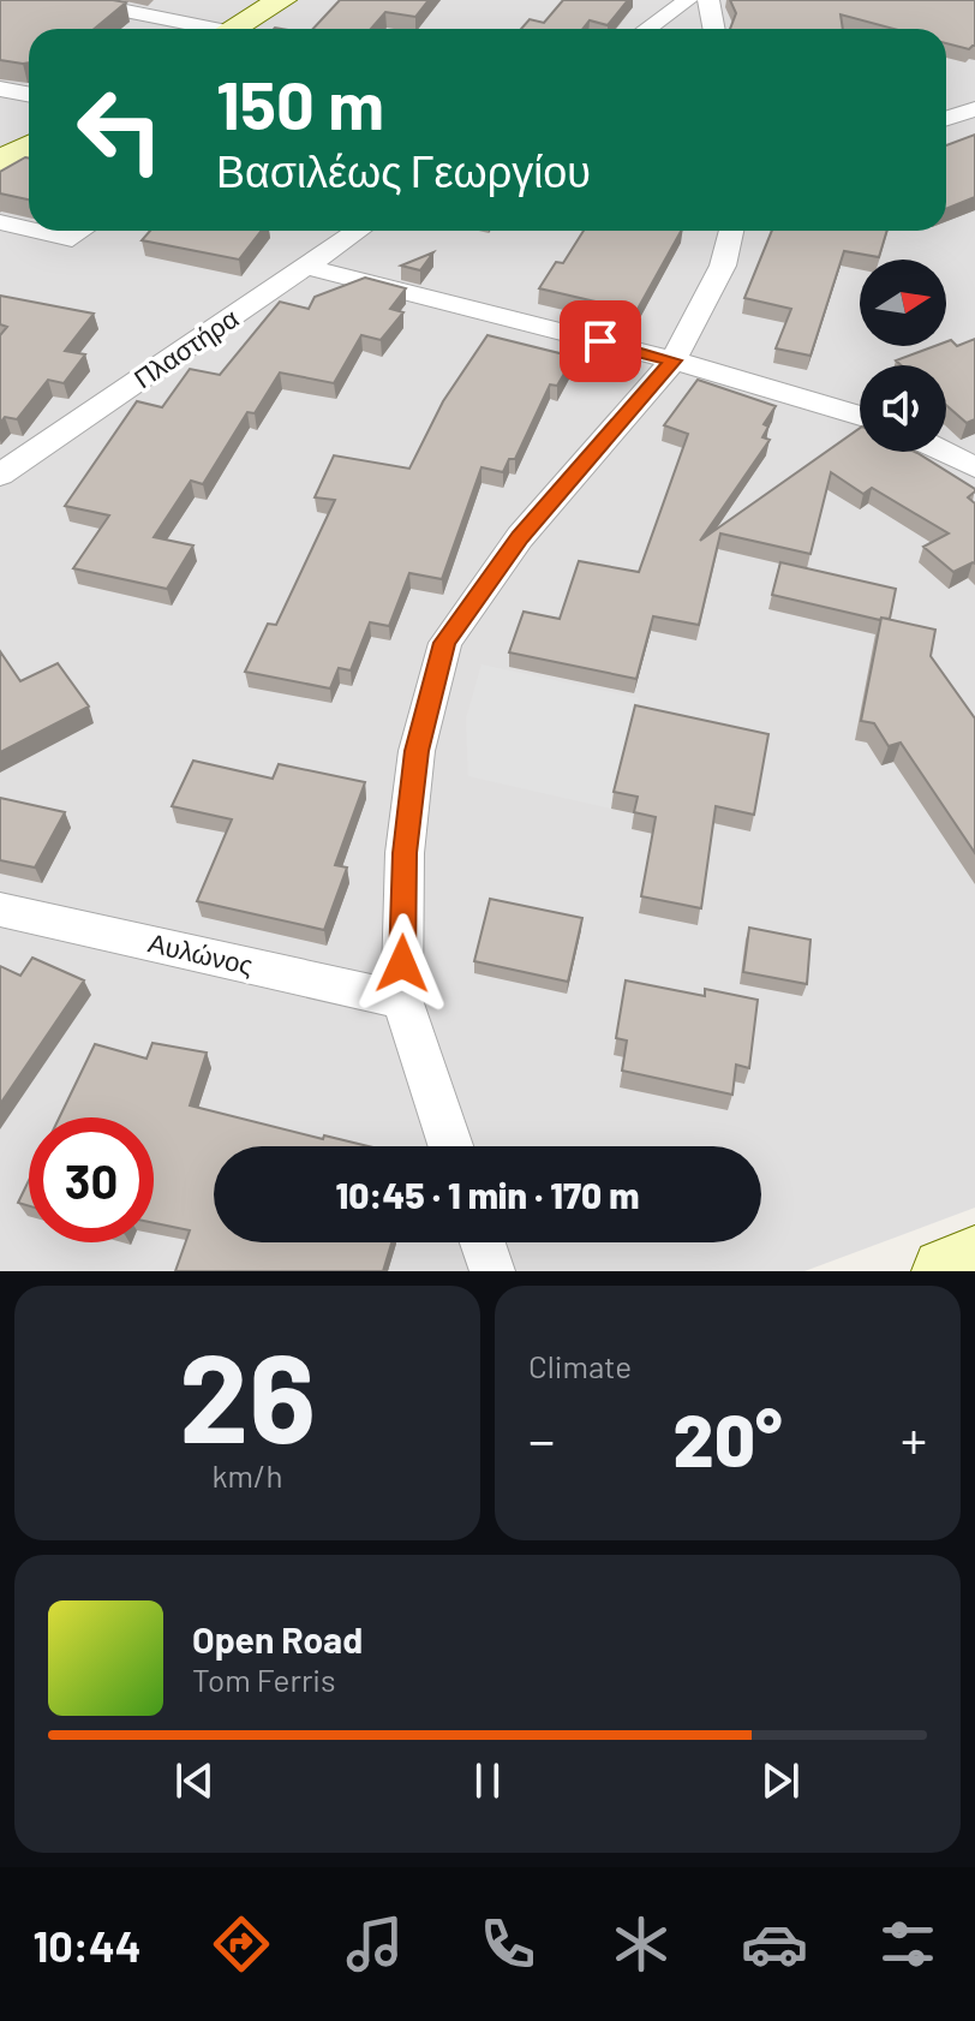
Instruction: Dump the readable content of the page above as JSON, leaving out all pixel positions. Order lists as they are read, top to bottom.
{
  "streets": {
    "street": ["Πλαστήρα", "Αυλώνος"]
  },
  "north": "right",
  "page": {
    "turn": ["150 m", "Βασιλέως Γεωργίου"],
    "limit": "30",
    "trip": "10:45 · 1 min · 170 m",
    "tile": [
      ["26", "km/h"],
      "Climate"
    ],
    "heat": ["−", "20°", "+"],
    "song": ["Open Road", "Tom Ferris"],
    "tabs": "10:44"
  }
}
